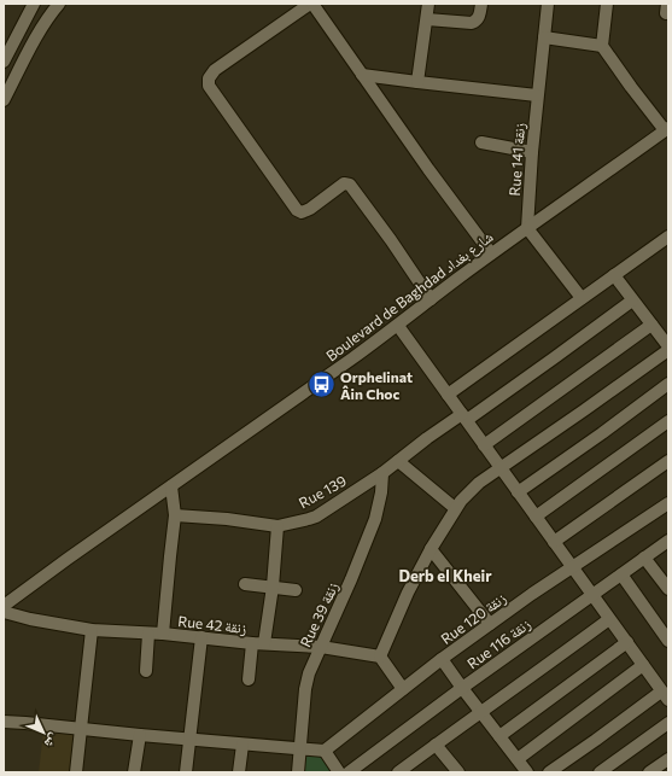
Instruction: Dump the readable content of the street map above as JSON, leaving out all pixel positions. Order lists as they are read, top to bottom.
{
  "streets": {
    "street": [
      "Rue 141 زنقة",
      "Boulevard de Baghdad شارع بغداد",
      "Rue 139",
      "Rue 39 زنقة",
      "Rue 120 زنقة",
      "Rue 42 زنقة",
      "Rue 116 زنقة"
    ]
  },
  "crossings": [
    ["Rue 141 زنقة", "Boulevard de Baghdad شارع بغداد"],
    ["Rue 139", "Rue 39 زنقة"],
    ["Rue 39 زنقة", "Rue 42 زنقة"]
  ],
  "districts": ["Derb el Kheir"],
  "places": {
    "bus stop": ["Orphelinat Âin Choc"]
  },
  "north": "bottom right"
}
